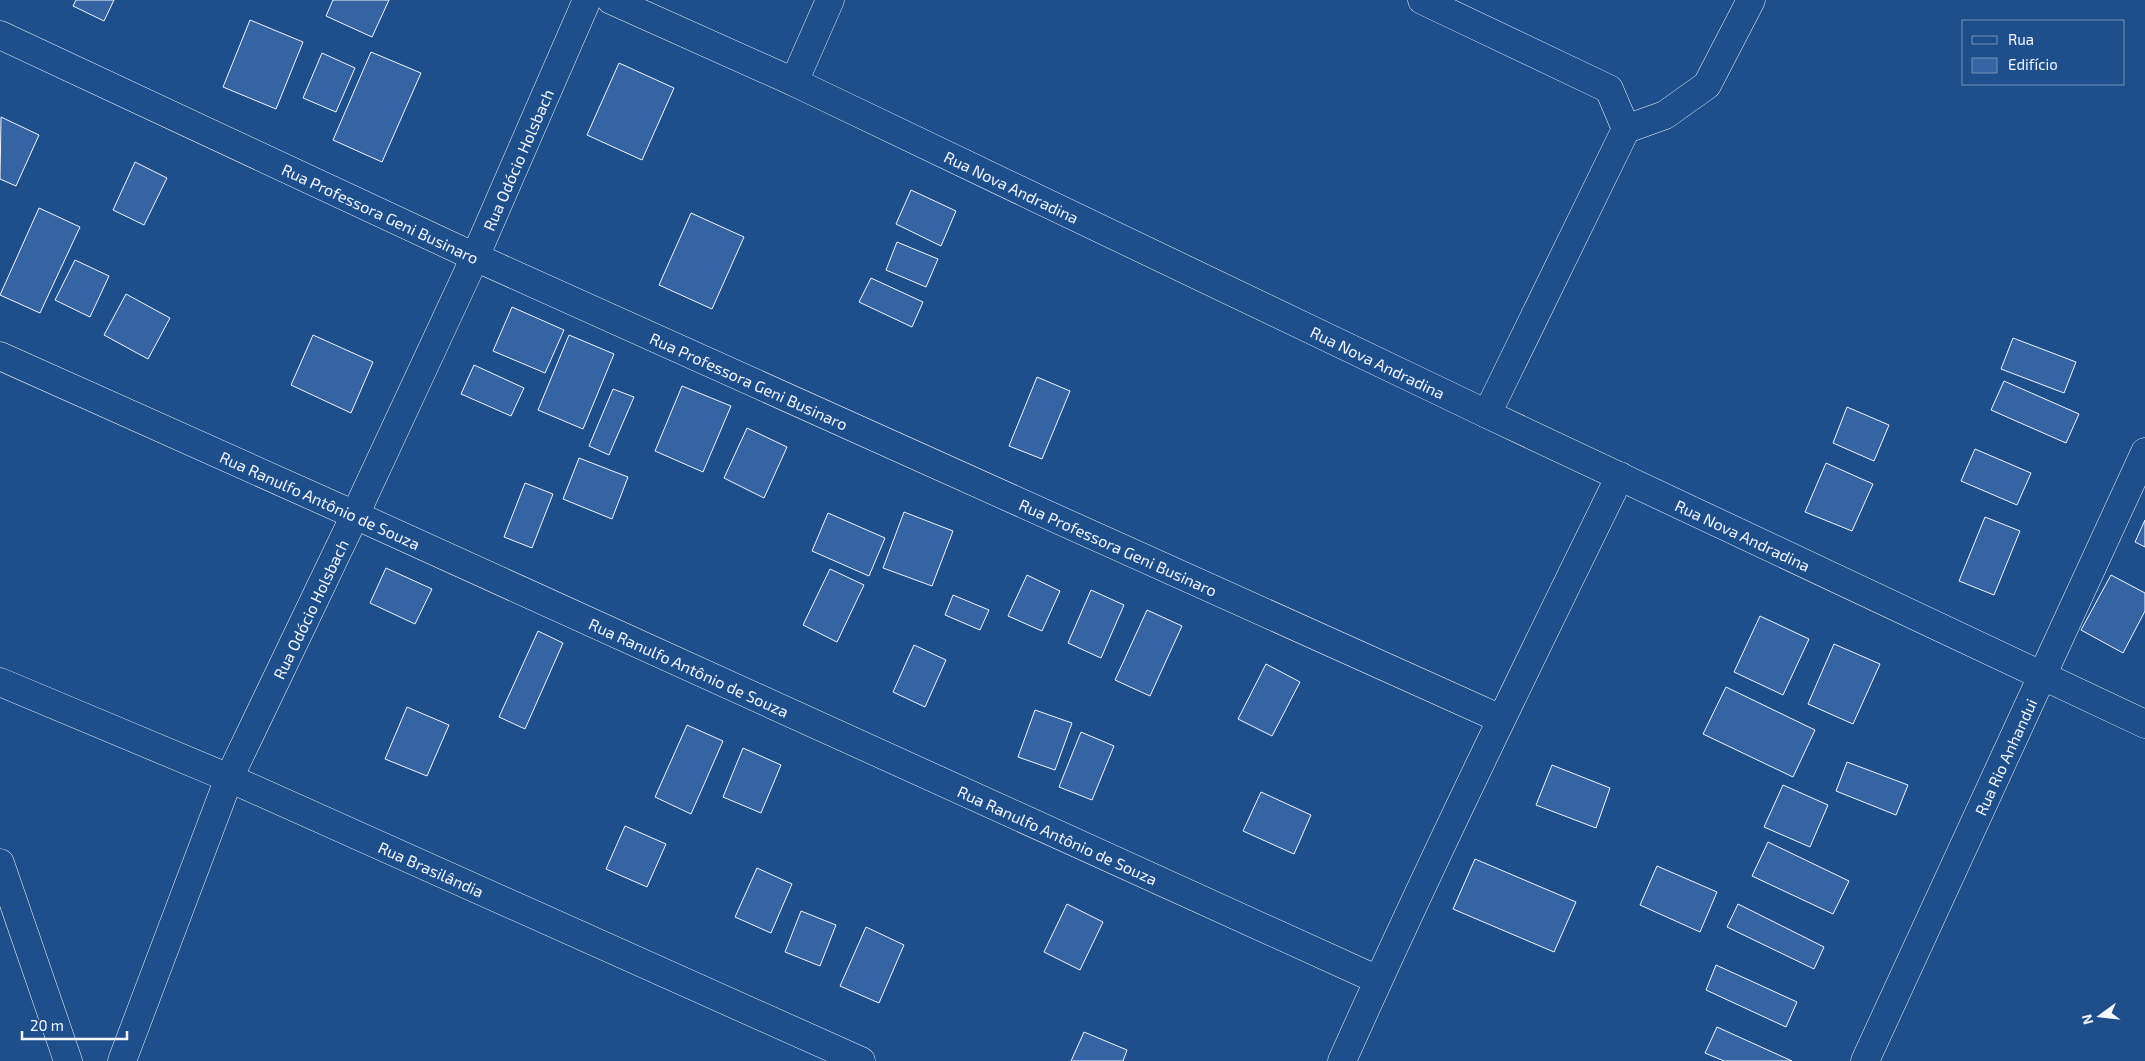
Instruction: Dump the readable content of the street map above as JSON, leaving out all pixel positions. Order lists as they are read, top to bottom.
{
  "streets": {
    "street": [
      "Rua Odócio Holsbach",
      "Rua Nova Andradina",
      "Rua Professora Geni Businaro",
      "Rua Ranulfo Antônio de Souza",
      "Rua Rio Anhandui",
      "Rua Brasilândia"
    ]
  },
  "crossings": [
    ["Rua Odócio Holsbach", "Rua Professora Geni Businaro"],
    ["Rua Odócio Holsbach", "Rua Ranulfo Antônio de Souza"],
    ["Rua Odócio Holsbach", "Rua Brasilândia"],
    ["Rua Nova Andradina", "Rua Rio Anhandui"]
  ],
  "legend": ["Rua", "Edifício"],
  "scale_bar": "20 m",
  "north": "left"
}
